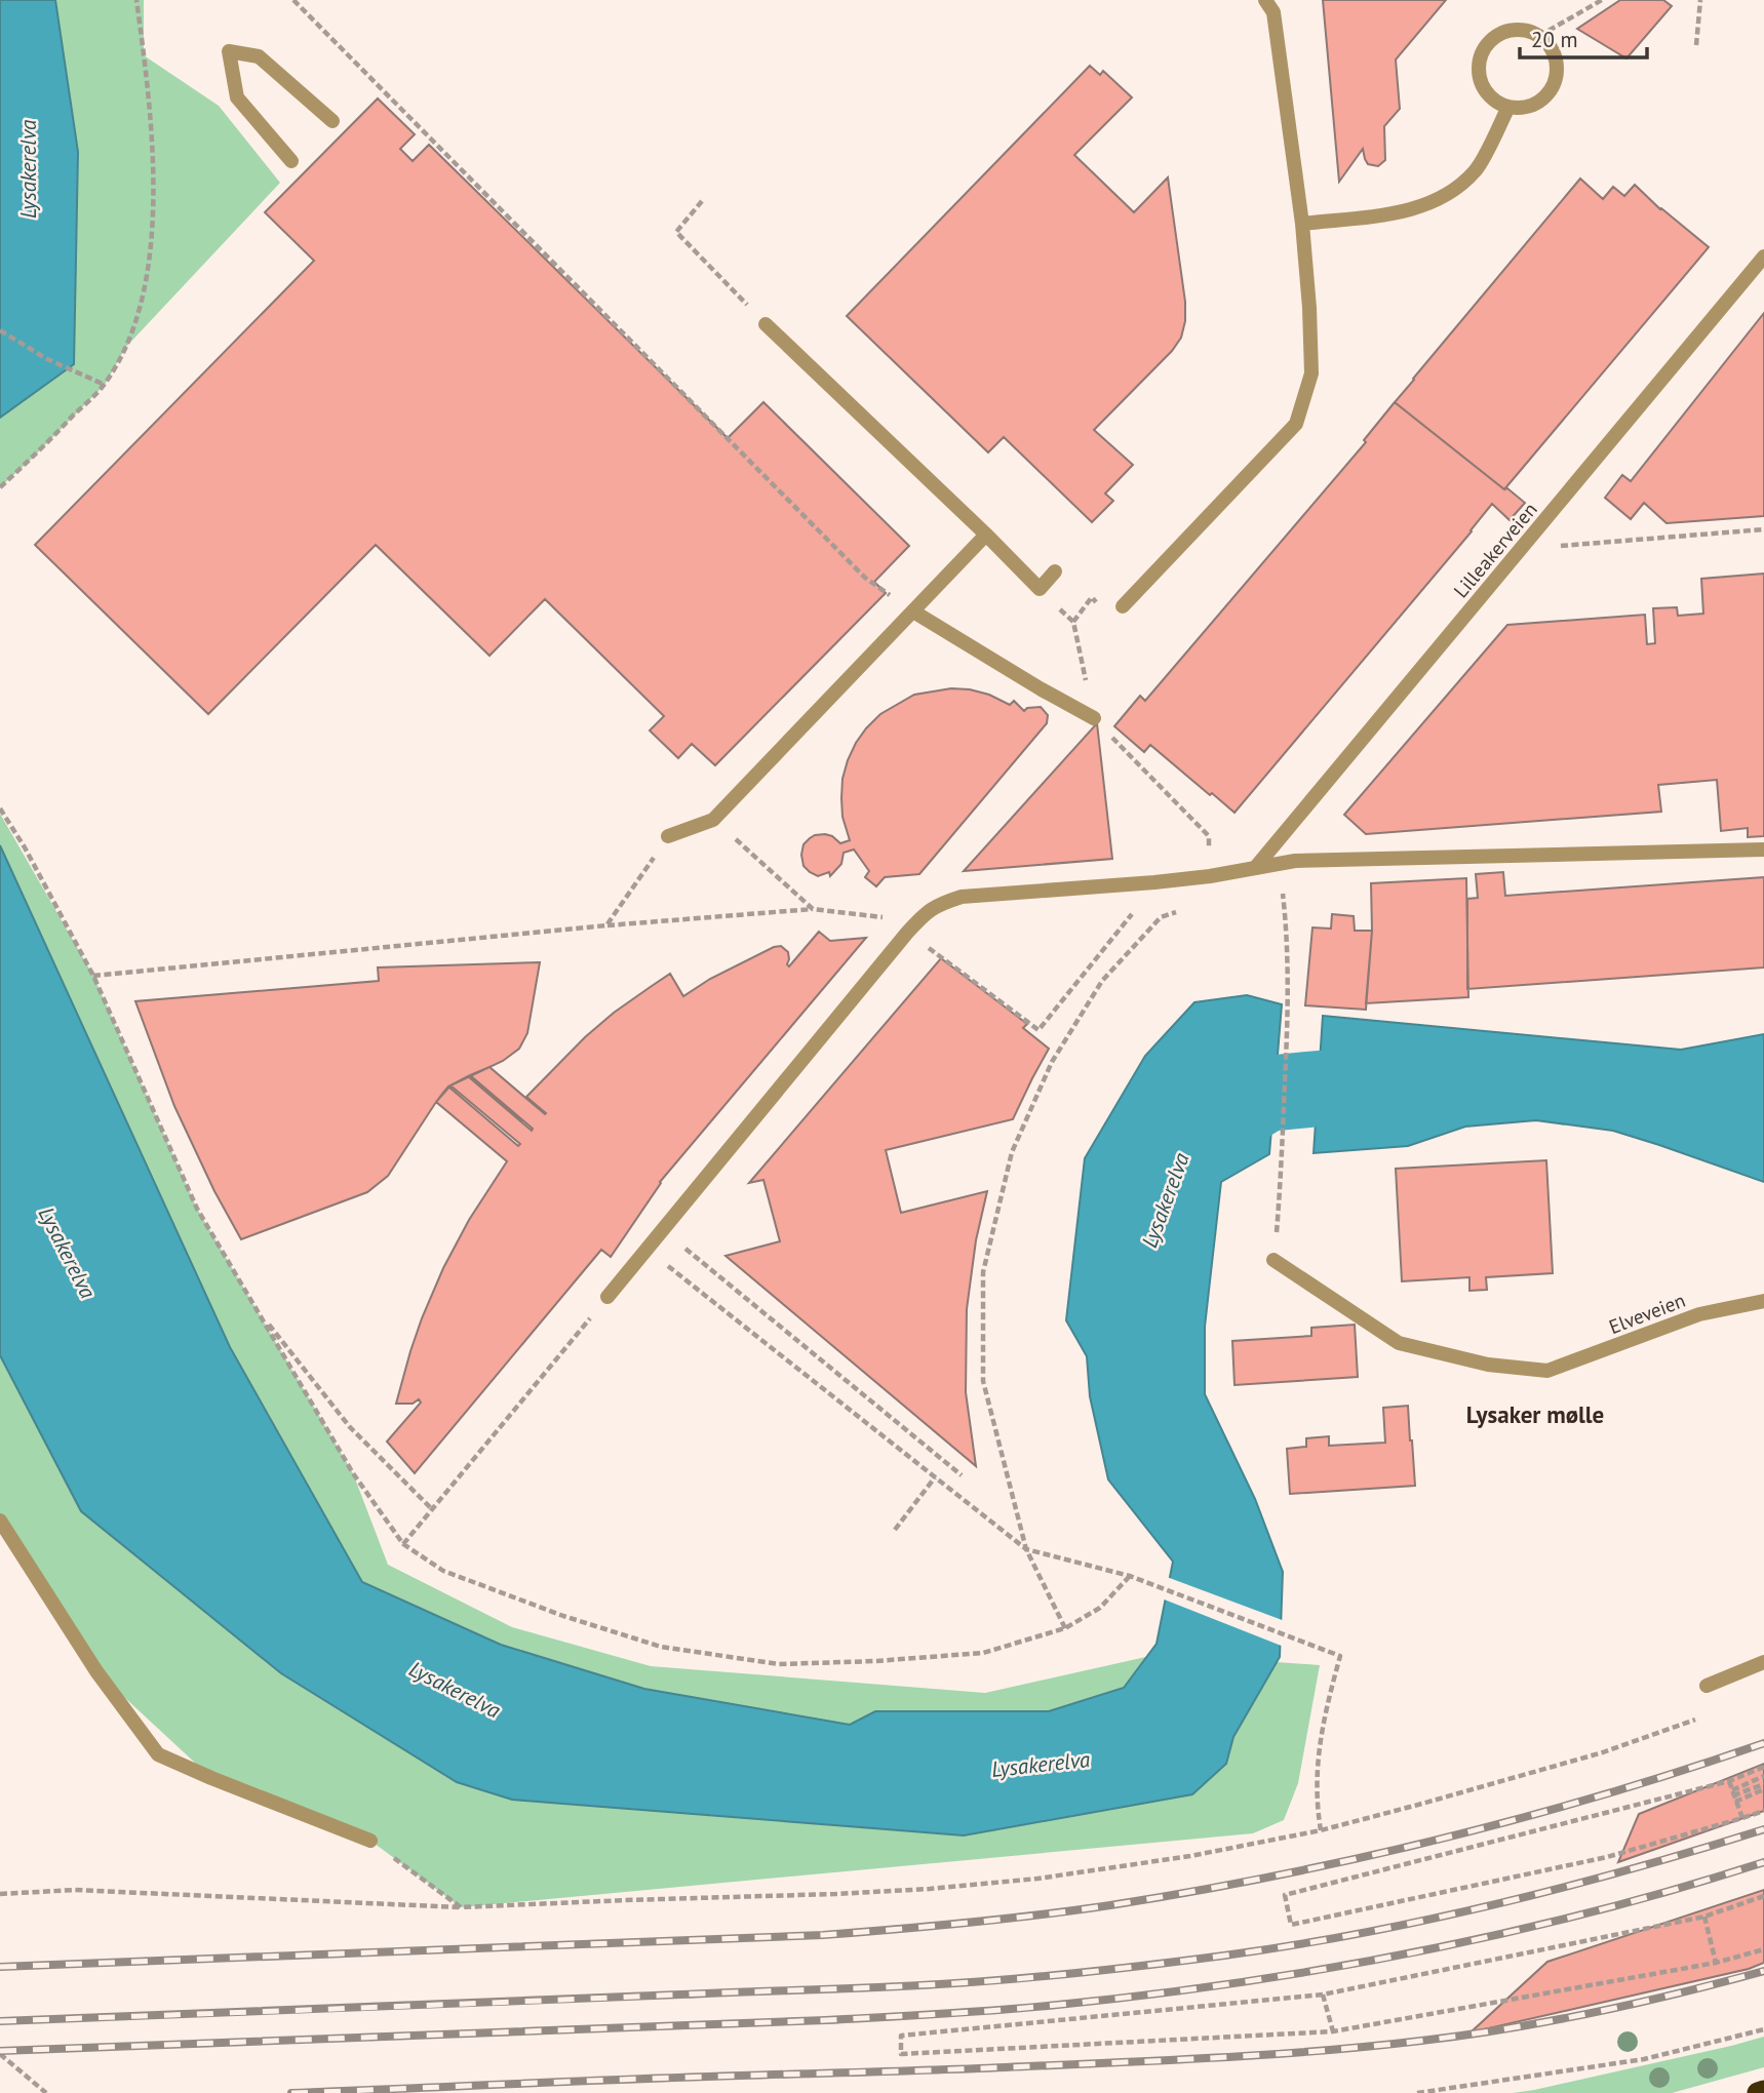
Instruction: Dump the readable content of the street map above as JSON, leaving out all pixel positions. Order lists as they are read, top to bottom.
{
  "streets": {
    "street": ["Lilleakerveien", "Elveveien"]
  },
  "districts": ["Lysaker mølle"],
  "water": ["Lysakerelva"],
  "scale_bar": "20 m"
}
